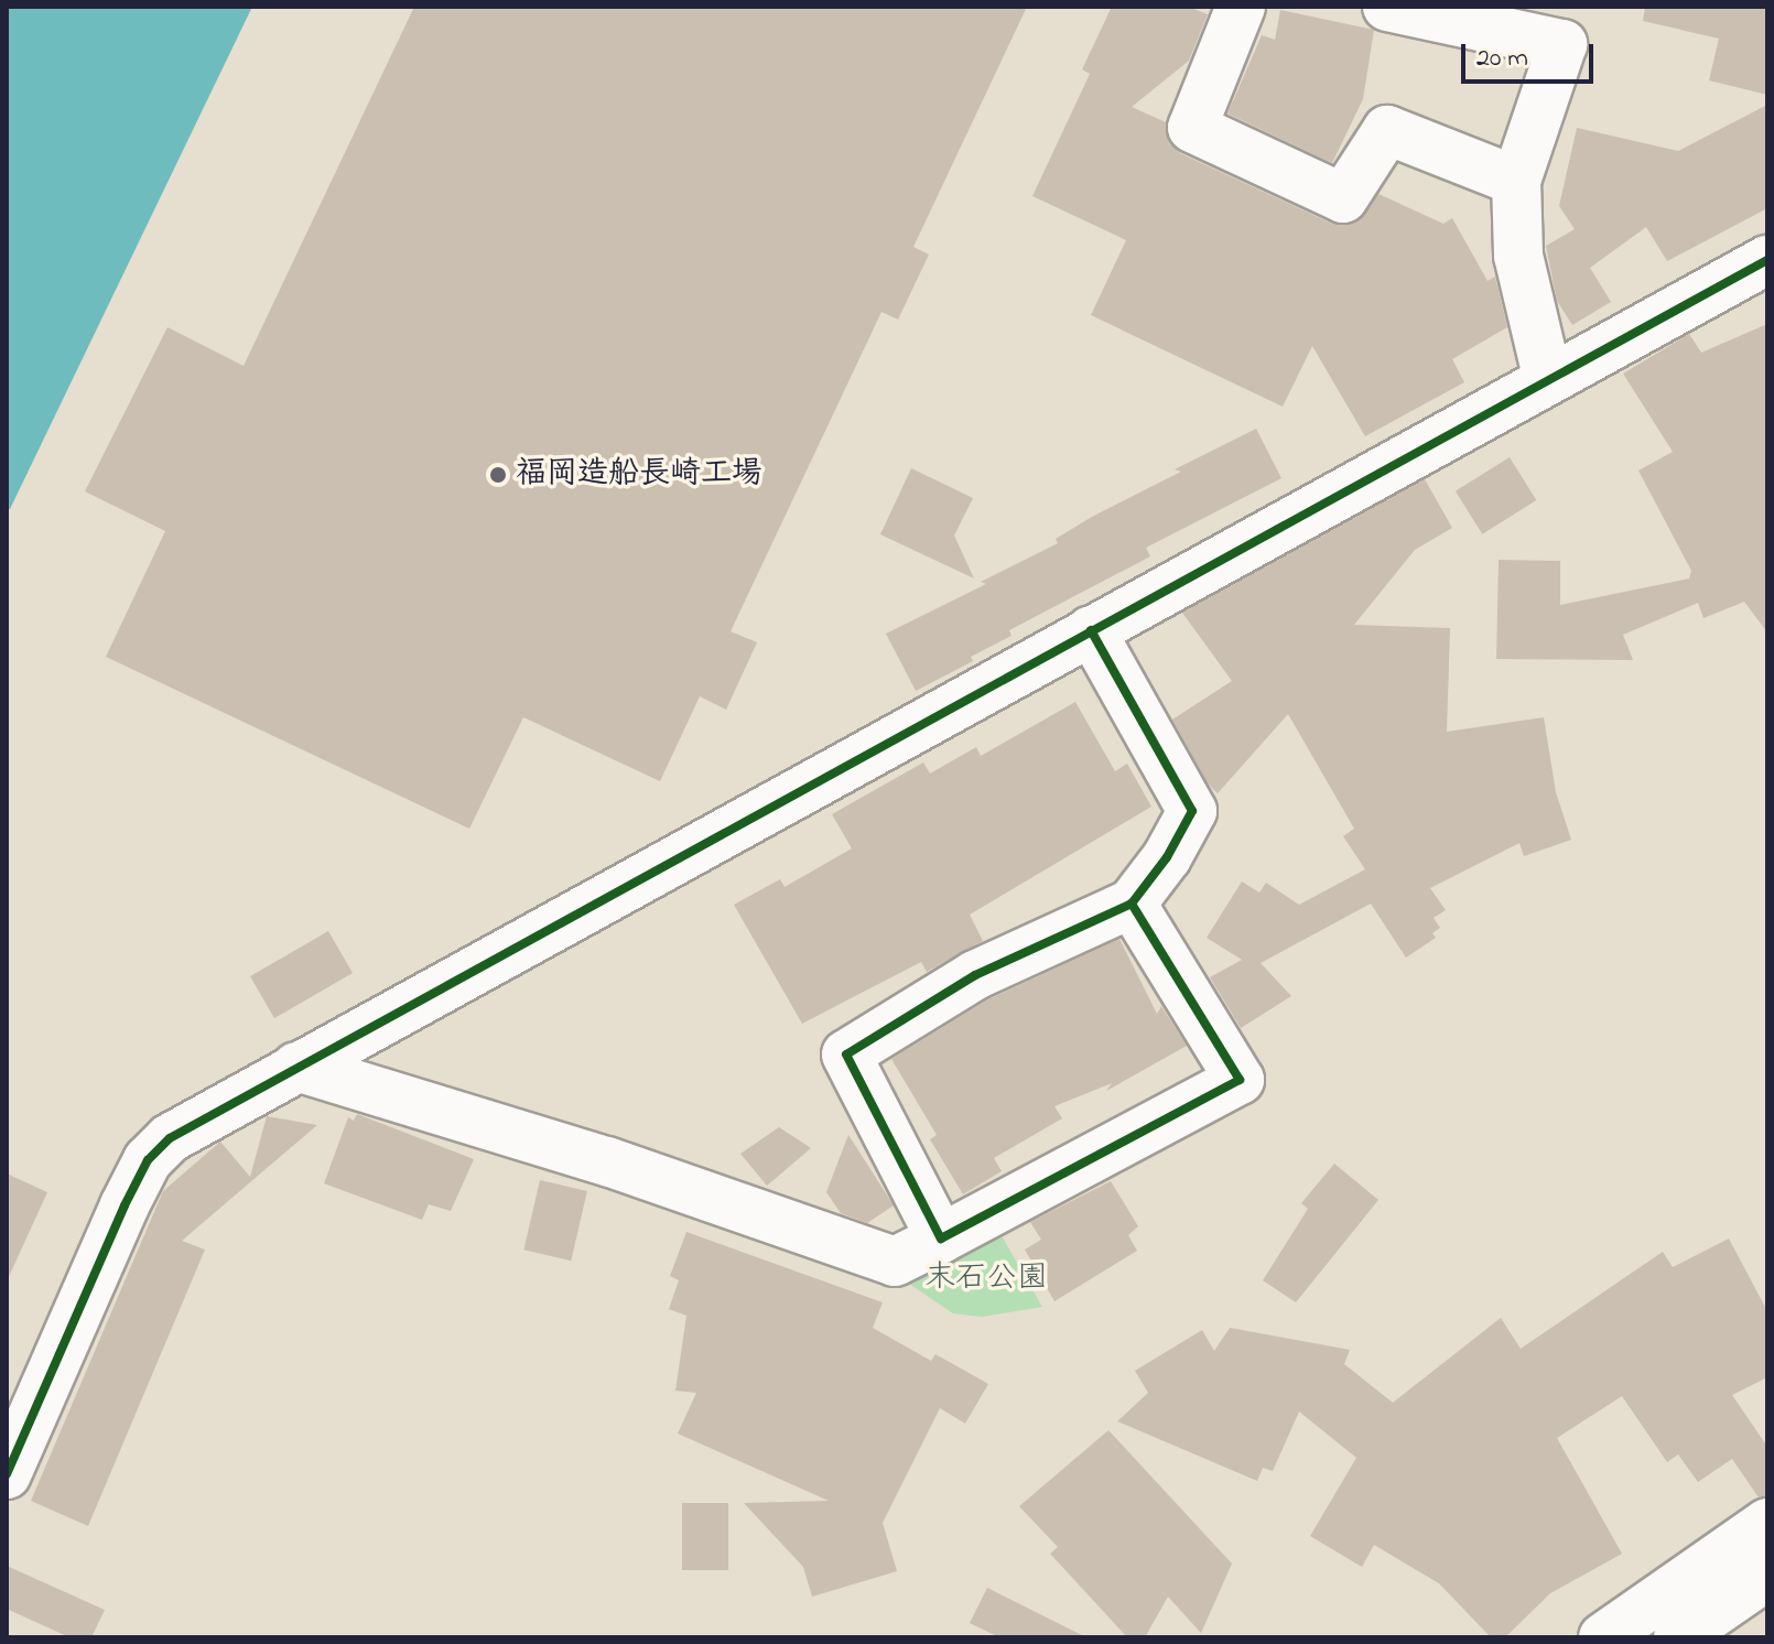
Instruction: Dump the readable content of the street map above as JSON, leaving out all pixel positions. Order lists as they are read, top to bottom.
{
  "parks": ["末石公園"],
  "places": ["福岡造船長崎工場"],
  "scale_bar": "20 m"
}
